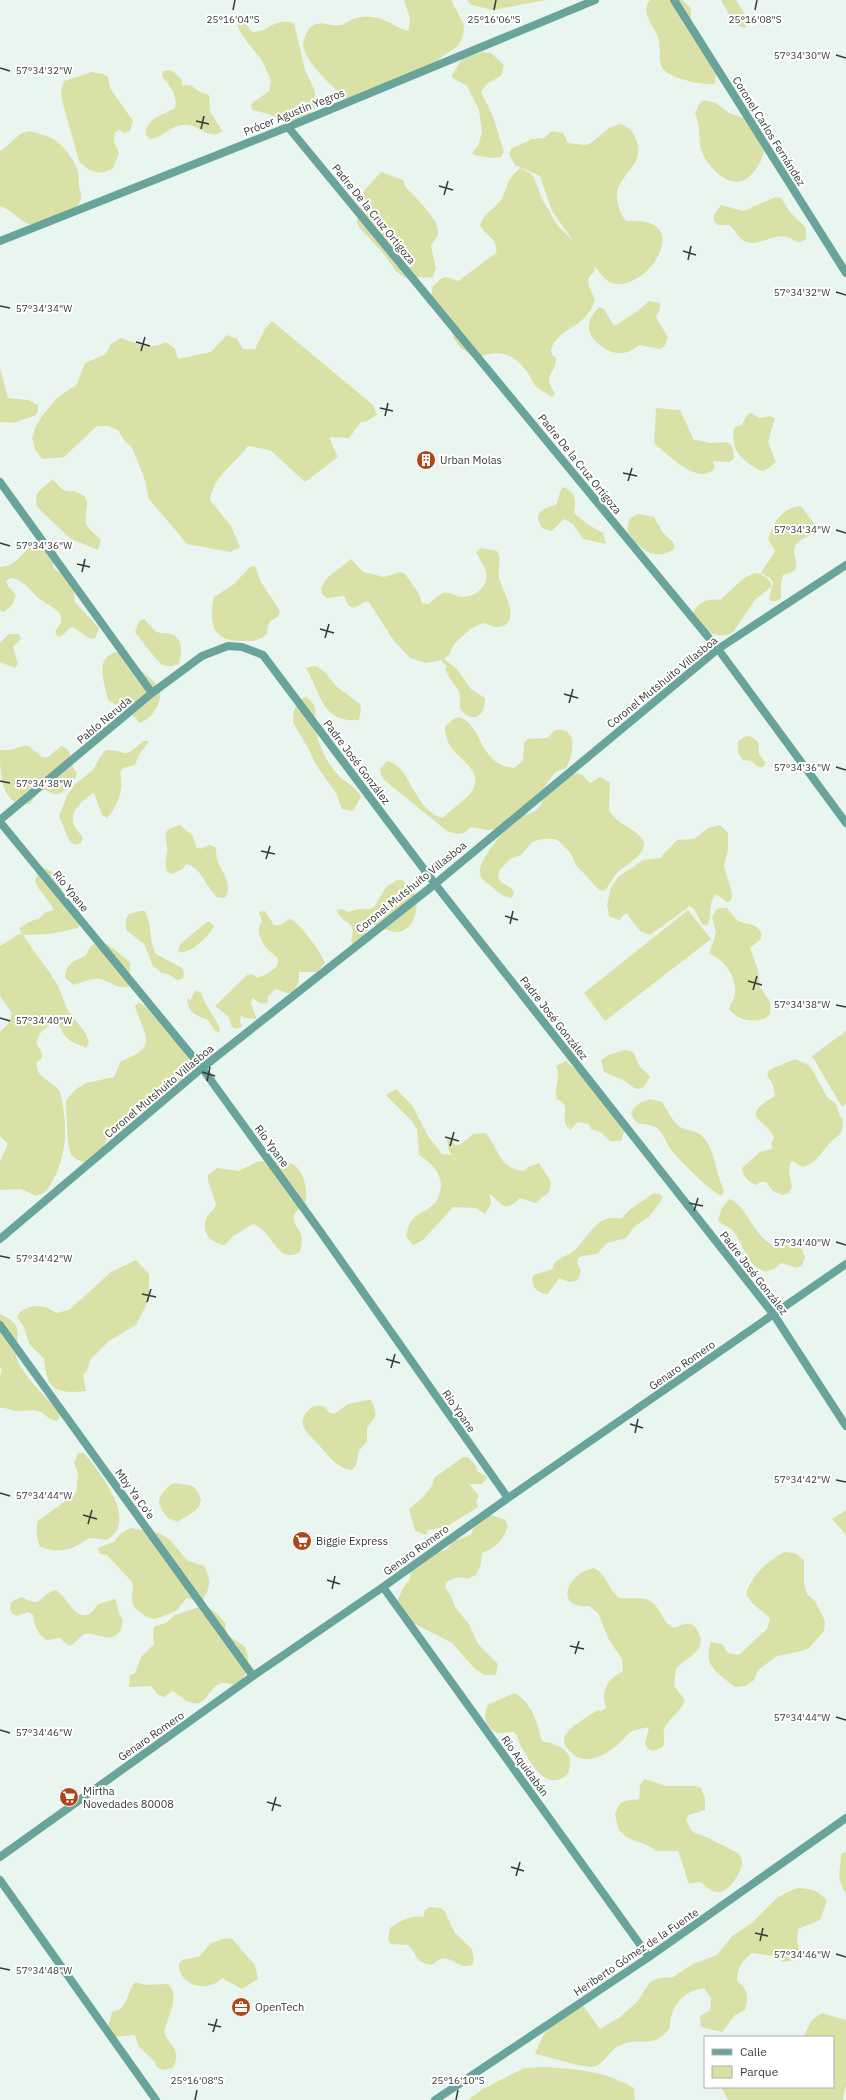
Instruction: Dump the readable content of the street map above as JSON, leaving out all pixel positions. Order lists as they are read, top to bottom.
{
  "streets": {
    "street": [
      "Prócer Agustín Yegros",
      "Coronel Carlos Fernández",
      "Padre De la Cruz Ortigoza",
      "Coronel Mutshuito Villasboa",
      "Pablo Neruda",
      "Padre José González",
      "Río Ypane",
      "Genaro Romero",
      "Mby Ya Co'e",
      "Río Aquidabán",
      "Heriberto Gómez de la Fuente"
    ]
  },
  "crossings": [
    ["Prócer Agustín Yegros", "Padre De la Cruz Ortigoza"],
    ["Padre De la Cruz Ortigoza", "Coronel Mutshuito Villasboa"],
    ["Coronel Mutshuito Villasboa", "Padre José González"],
    ["Coronel Mutshuito Villasboa", "Río Ypane"],
    ["Pablo Neruda", "Padre José González"],
    ["Pablo Neruda", "Río Ypane"],
    ["Padre José González", "Genaro Romero"],
    ["Río Ypane", "Genaro Romero"],
    ["Genaro Romero", "Mby Ya Co'e"],
    ["Genaro Romero", "Río Aquidabán"],
    ["Río Aquidabán", "Heriberto Gómez de la Fuente"]
  ],
  "places": {
    "building": ["Urban Molas"],
    "supermarket": ["Biggie Express", "Mirtha Novedades 80008"],
    "office": ["OpenTech"]
  },
  "legend": ["Calle", "Parque"],
  "coordinates": [
    "25°16'08\"S",
    "25°16'04\"S",
    "25°16'06\"S",
    "57°34'30\"W",
    "57°34'32\"W",
    "57°34'34\"W",
    "57°34'36\"W",
    "57°34'38\"W",
    "57°34'40\"W",
    "57°34'42\"W",
    "57°34'44\"W",
    "57°34'46\"W",
    "57°34'48\"W",
    "25°16'10\"S"
  ]
}
